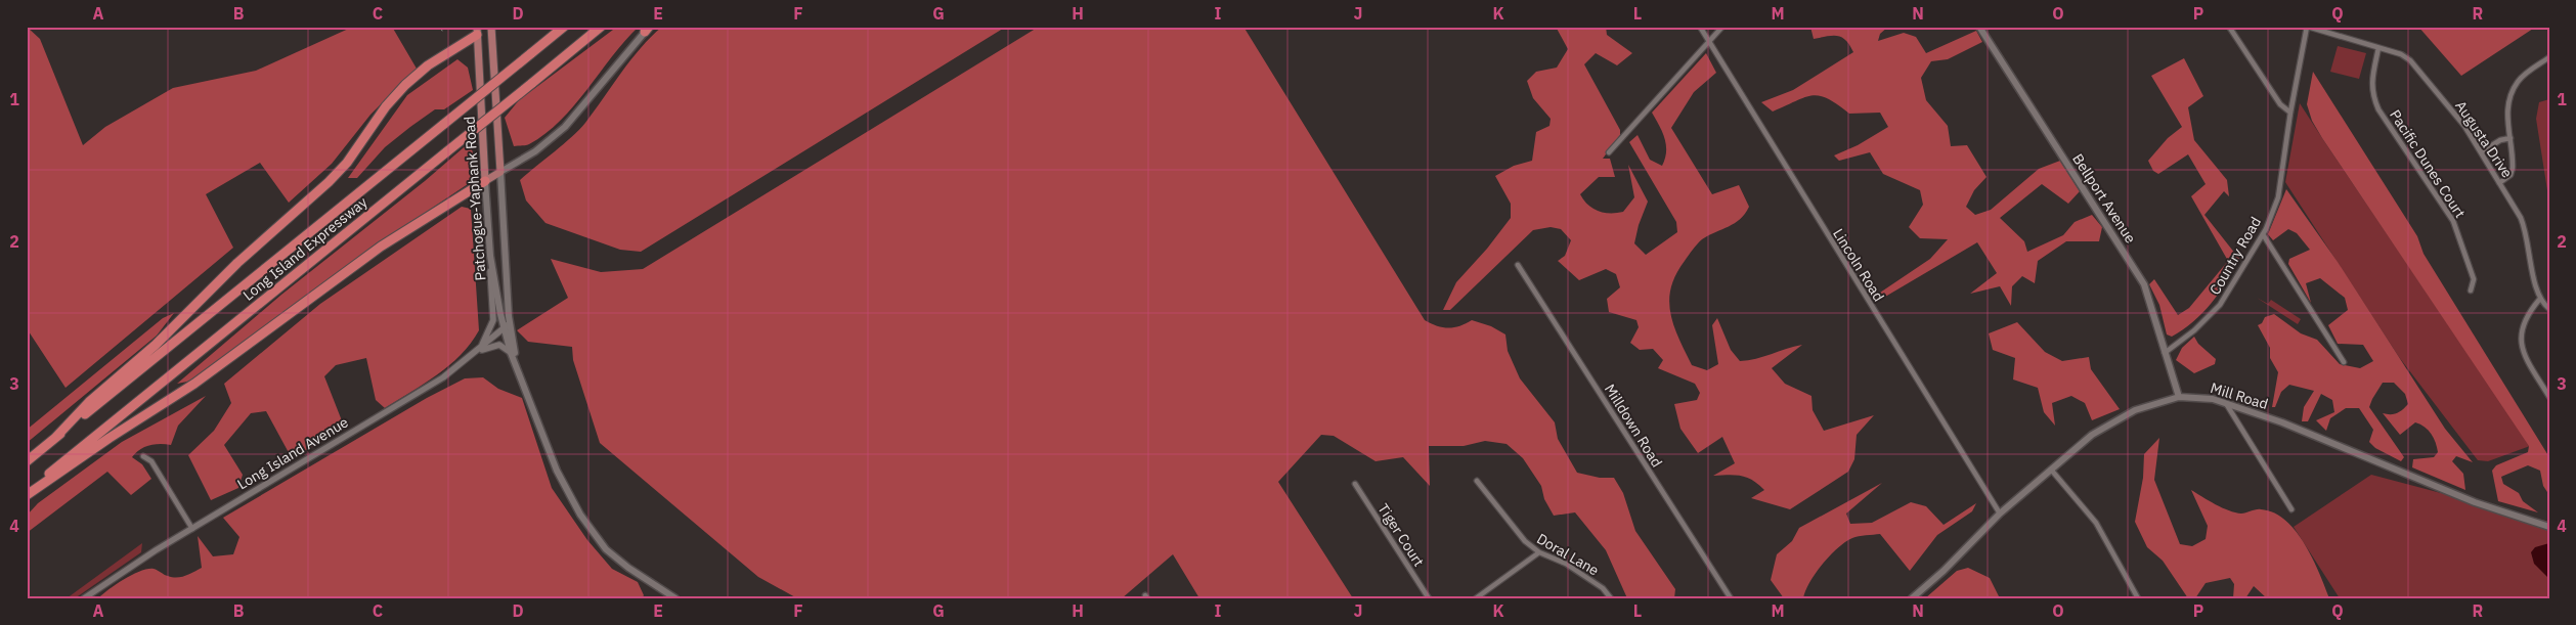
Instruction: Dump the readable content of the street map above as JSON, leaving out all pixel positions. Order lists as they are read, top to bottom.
{
  "streets": {
    "highway": ["Long Island Expressway"],
    "main road": ["Patchogue-Yaphank Road", "Bellport Avenue", "Mill Road"],
    "street": [
      "Augusta Drive",
      "Pacific Dunes Court",
      "Country Road",
      "Lincoln Road",
      "Milldown Road",
      "Long Island Avenue",
      "Tiger Court",
      "Doral Lane"
    ]
  },
  "crossings": [
    ["Augusta Drive", "Pacific Dunes Court"],
    ["Augusta Drive", "Country Road"],
    ["Patchogue-Yaphank Road", "Long Island Avenue"],
    ["Bellport Avenue", "Country Road"],
    ["Bellport Avenue", "Mill Road"],
    ["Lincoln Road", "Mill Road"]
  ],
  "grid": {
    "columns": [
      "A",
      "B",
      "C",
      "D",
      "E",
      "F",
      "G",
      "H",
      "I",
      "J",
      "K",
      "L",
      "M",
      "N",
      "O",
      "P",
      "Q",
      "R"
    ],
    "rows": [
      "1",
      "2",
      "3",
      "4"
    ]
  }
}
